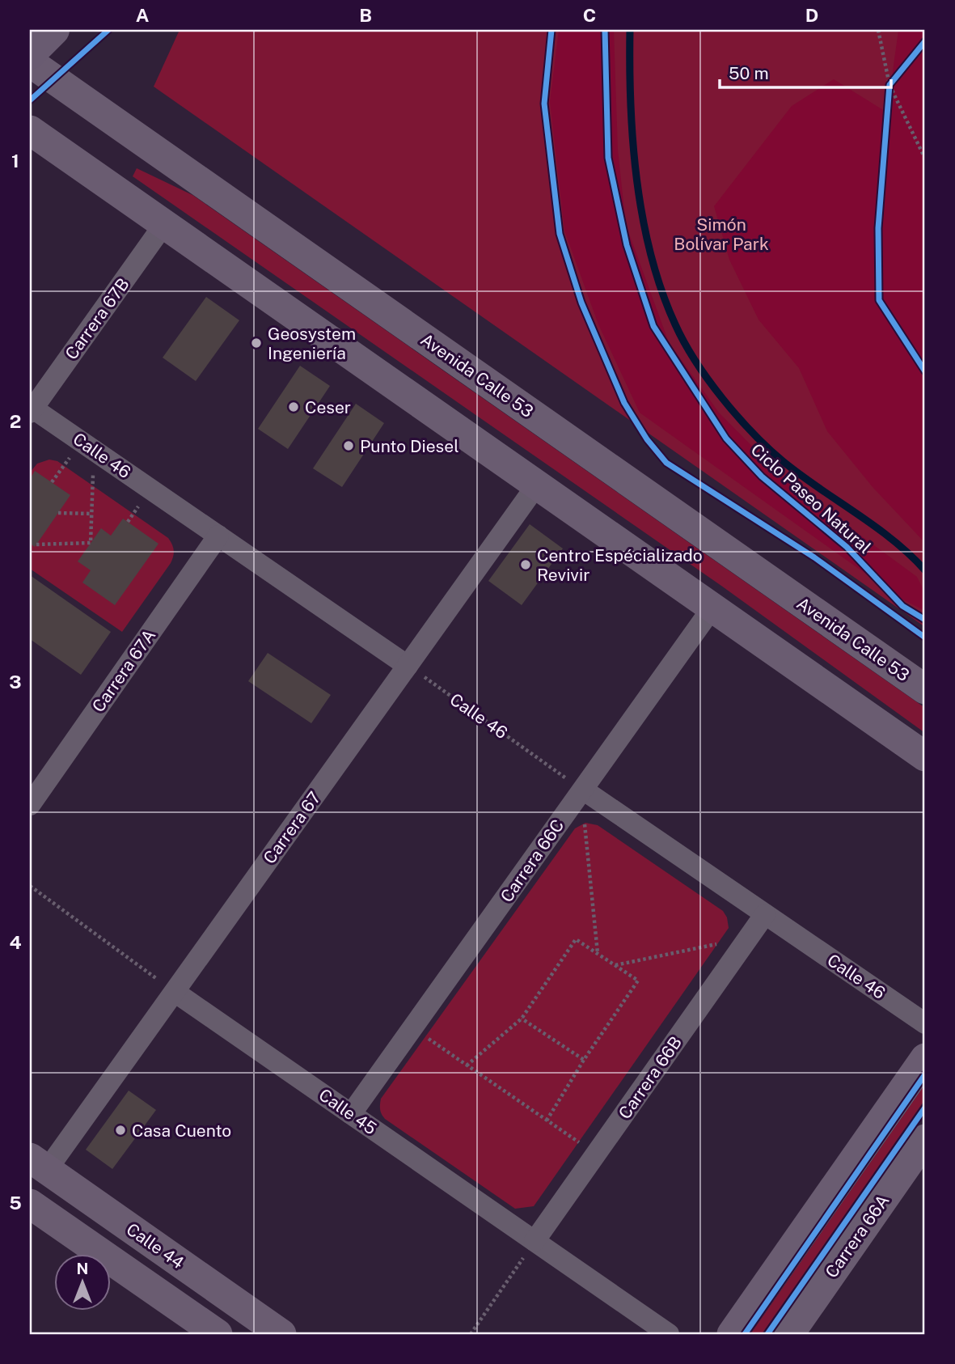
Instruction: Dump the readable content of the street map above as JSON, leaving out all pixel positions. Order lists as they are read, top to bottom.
{
  "streets": {
    "main road": ["Avenida Calle 53", "Carrera 66A", "Calle 44"],
    "street": [
      "Carrera 67B",
      "Calle 46",
      "Carrera 67A",
      "Carrera 67",
      "Carrera 66C",
      "Carrera 66B",
      "Calle 45"
    ],
    "cycle path": ["Ciclo Paseo Natural"]
  },
  "crossings": [
    ["Carrera 67B", "Calle 46"],
    ["Calle 46", "Carrera 67A"],
    ["Calle 46", "Carrera 67"],
    ["Calle 46", "Carrera 66C"],
    ["Calle 46", "Carrera 66B"],
    ["Carrera 67", "Calle 45"],
    ["Carrera 67", "Calle 44"],
    ["Carrera 66C", "Calle 45"],
    ["Carrera 66B", "Calle 45"]
  ],
  "parks": ["Simón Bolívar Park"],
  "places": [
    "Geosystem Ingeniería",
    "Ceser",
    "Punto Diesel",
    "Centro Espécializado Revivir",
    "Casa Cuento"
  ],
  "scale_bar": "50 m",
  "north": "top",
  "grid": {
    "columns": [
      "A",
      "B",
      "C",
      "D"
    ],
    "rows": [
      "1",
      "2",
      "3",
      "4",
      "5"
    ]
  }
}
